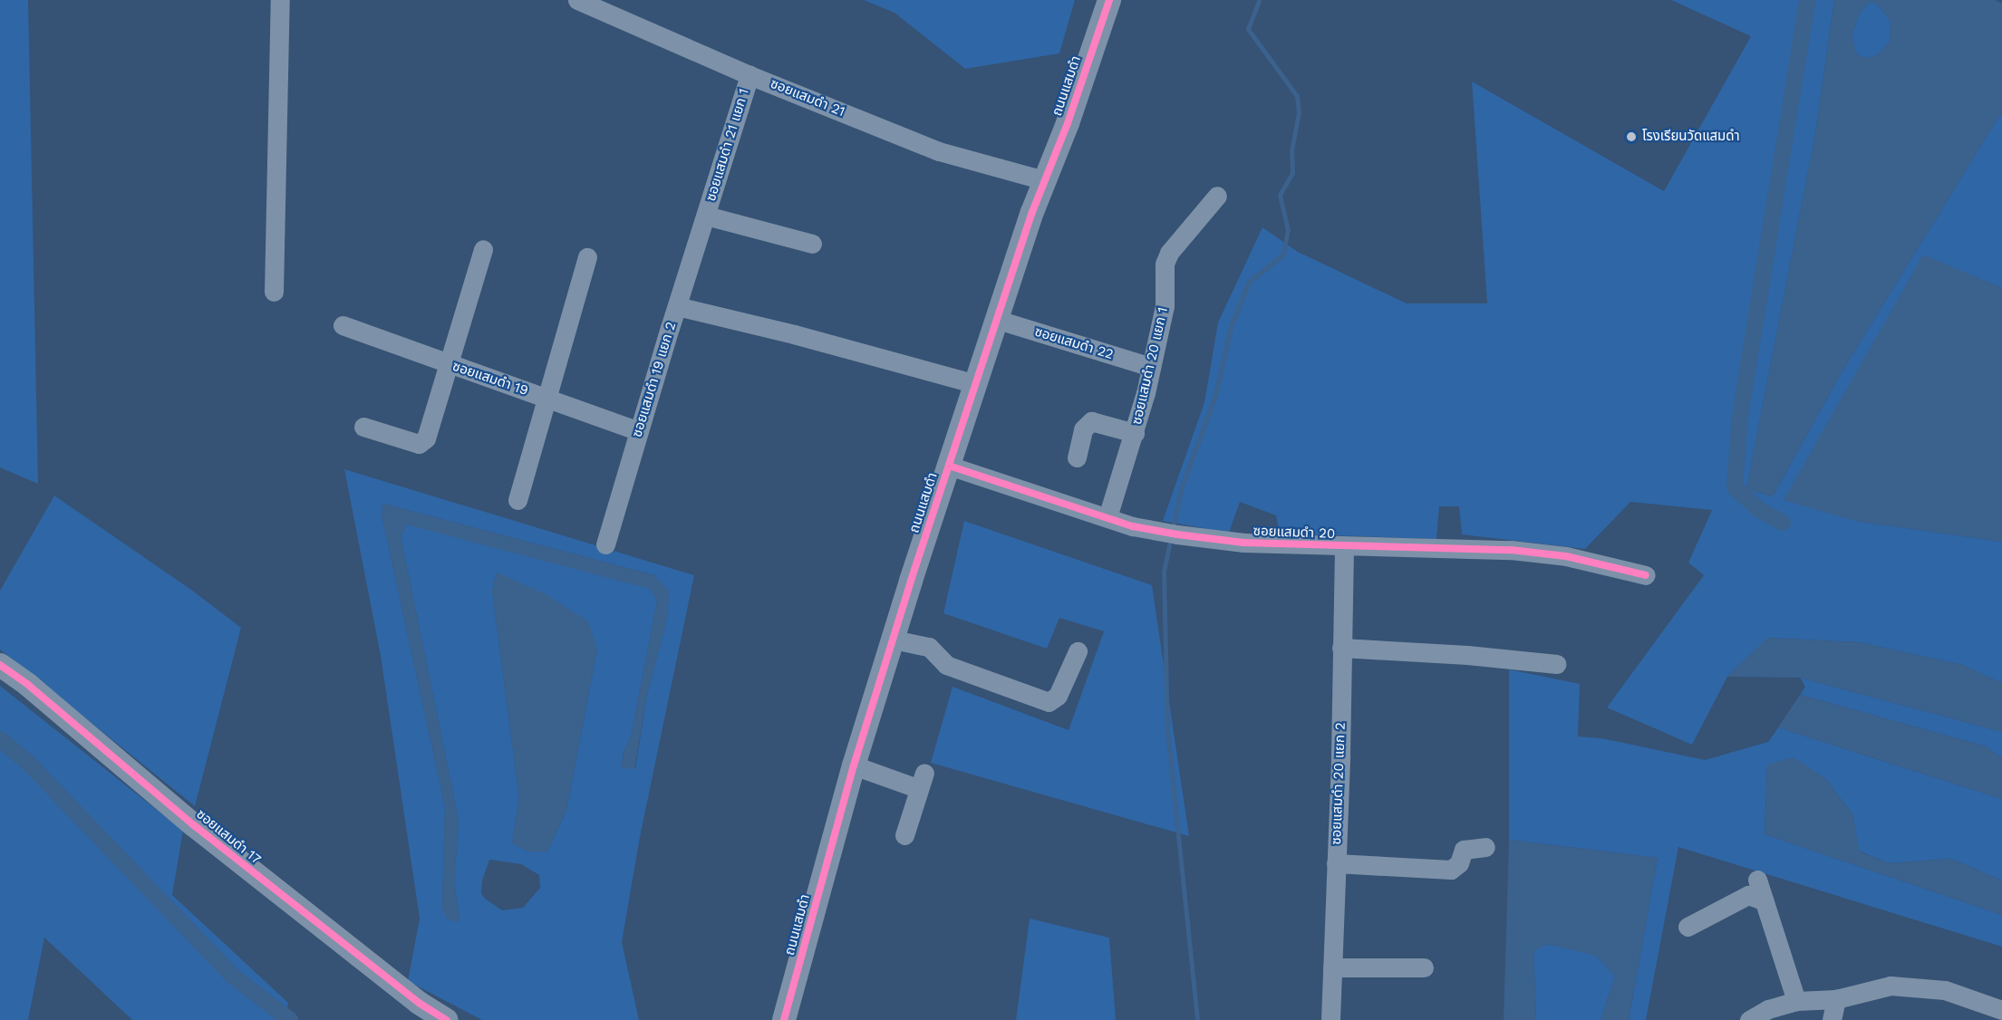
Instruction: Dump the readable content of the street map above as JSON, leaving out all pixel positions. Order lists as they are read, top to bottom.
{
  "streets": {
    "street": [
      "ถนนแสมดำ",
      "ซอยแสมดำ 21",
      "ซอยแสมดำ 21 แยก 1",
      "ซอยแสมดำ 22",
      "ซอยแสมดำ 20 แยก 1",
      "ซอยแสมดำ 19",
      "ซอยแสมดำ 19 แยก 2",
      "ซอยแสมดำ 20",
      "ซอยแสมดำ 20 แยก 2",
      "ซอยแสมดำ 17"
    ]
  },
  "crossings": [
    ["ถนนแสมดำ", "ซอยแสมดำ 21"],
    ["ถนนแสมดำ", "ซอยแสมดำ 22"],
    ["ถนนแสมดำ", "ซอยแสมดำ 20"],
    ["ซอยแสมดำ 21", "ซอยแสมดำ 21 แยก 1"],
    ["ซอยแสมดำ 21 แยก 1", "ซอยแสมดำ 19 แยก 2"],
    ["ซอยแสมดำ 22", "ซอยแสมดำ 20 แยก 1"],
    ["ซอยแสมดำ 20 แยก 1", "ซอยแสมดำ 20"],
    ["ซอยแสมดำ 19", "ซอยแสมดำ 19 แยก 2"],
    ["ซอยแสมดำ 20", "ซอยแสมดำ 20 แยก 2"]
  ],
  "places": ["โรงเรียนวัดแสมดำ"]
}
